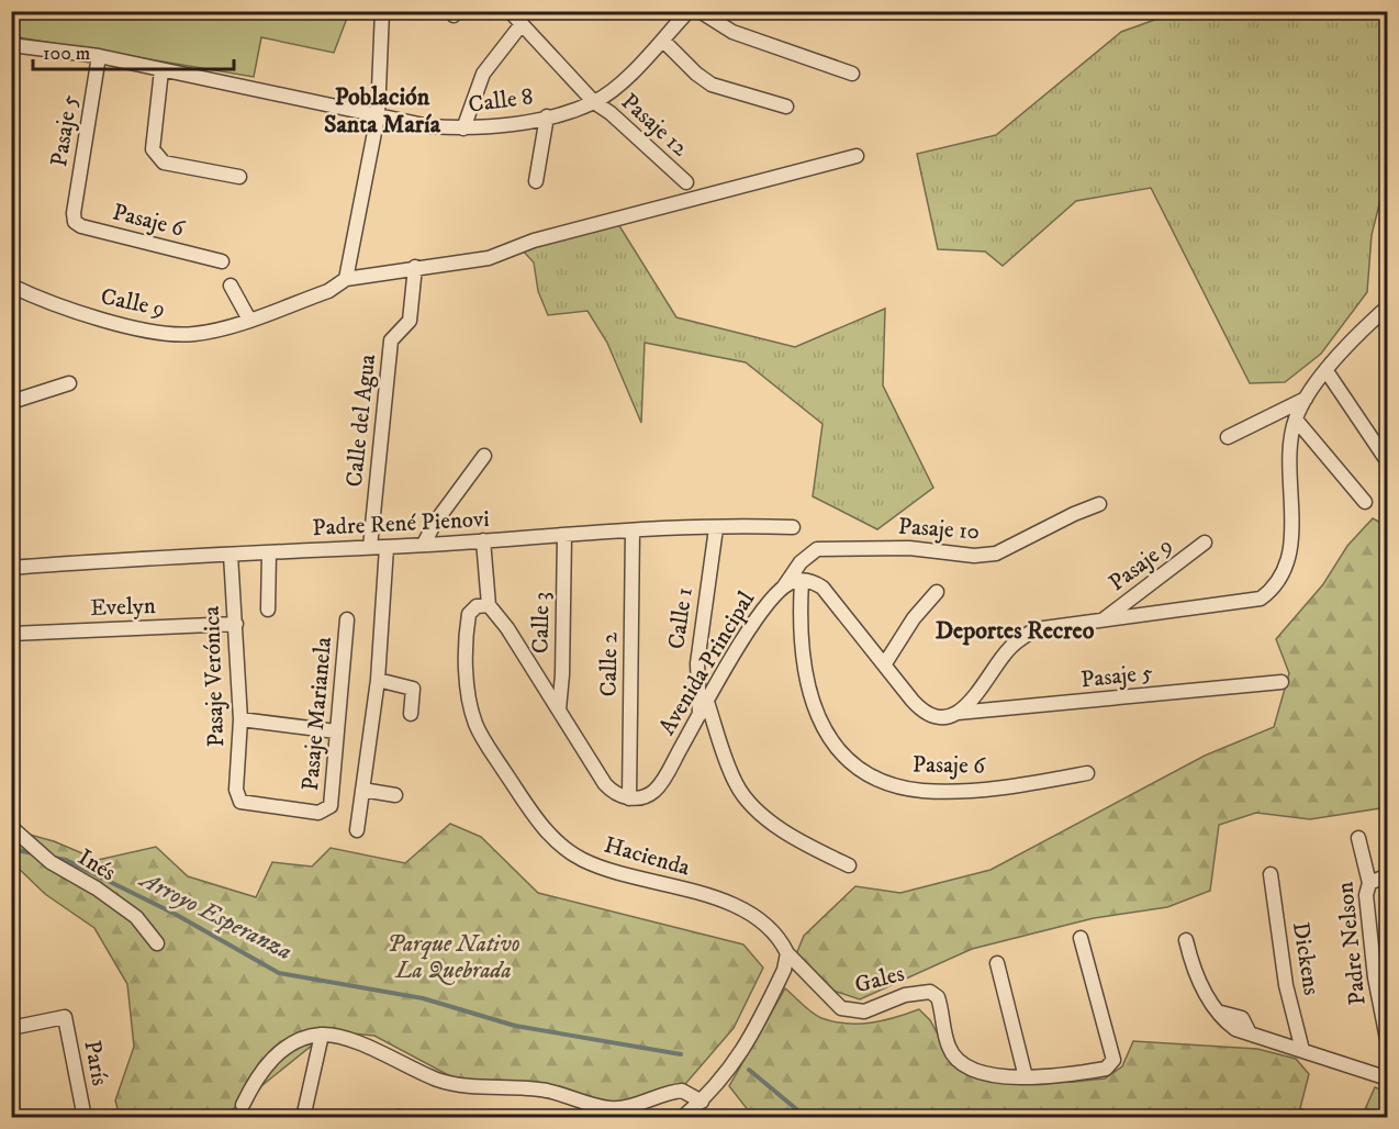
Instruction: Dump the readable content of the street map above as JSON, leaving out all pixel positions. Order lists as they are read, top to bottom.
{
  "streets": {
    "street": [
      "Calle 8",
      "Pasaje 12",
      "Pasaje 5",
      "Pasaje 6",
      "Calle 9",
      "Calle del Agua",
      "Padre René Pienovi",
      "Pasaje 10",
      "Pasaje 9",
      "Evelyn",
      "Calle 1",
      "Calle 3",
      "Avenida Principal",
      "Calle 2",
      "Pasaje Verónica",
      "Pasaje Marianela",
      "Hacienda",
      "Inés",
      "Padre Nelson",
      "Dickens",
      "Gales",
      "París"
    ]
  },
  "crossings": [
    ["Calle 8", "Pasaje 12"],
    ["Calle 8", "Pasaje 5"],
    ["Pasaje 5", "Pasaje 6"],
    ["Pasaje 6", "Avenida Principal"],
    ["Calle 9", "Calle del Agua"],
    ["Calle del Agua", "Padre René Pienovi"],
    ["Padre René Pienovi", "Calle 1"],
    ["Padre René Pienovi", "Calle 3"],
    ["Padre René Pienovi", "Calle 2"],
    ["Padre René Pienovi", "Pasaje Verónica"],
    ["Pasaje 10", "Avenida Principal"],
    ["Evelyn", "Pasaje Verónica"],
    ["Calle 1", "Avenida Principal"],
    ["Avenida Principal", "Calle 2"],
    ["Pasaje Verónica", "Pasaje Marianela"],
    ["Hacienda", "Gales"]
  ],
  "districts": ["Población Santa María", "Deportes Recreo"],
  "water": ["Arroyo Esperanza"],
  "parks": ["Parque Nativo La Quebrada"],
  "scale_bar": "100 m"
}
